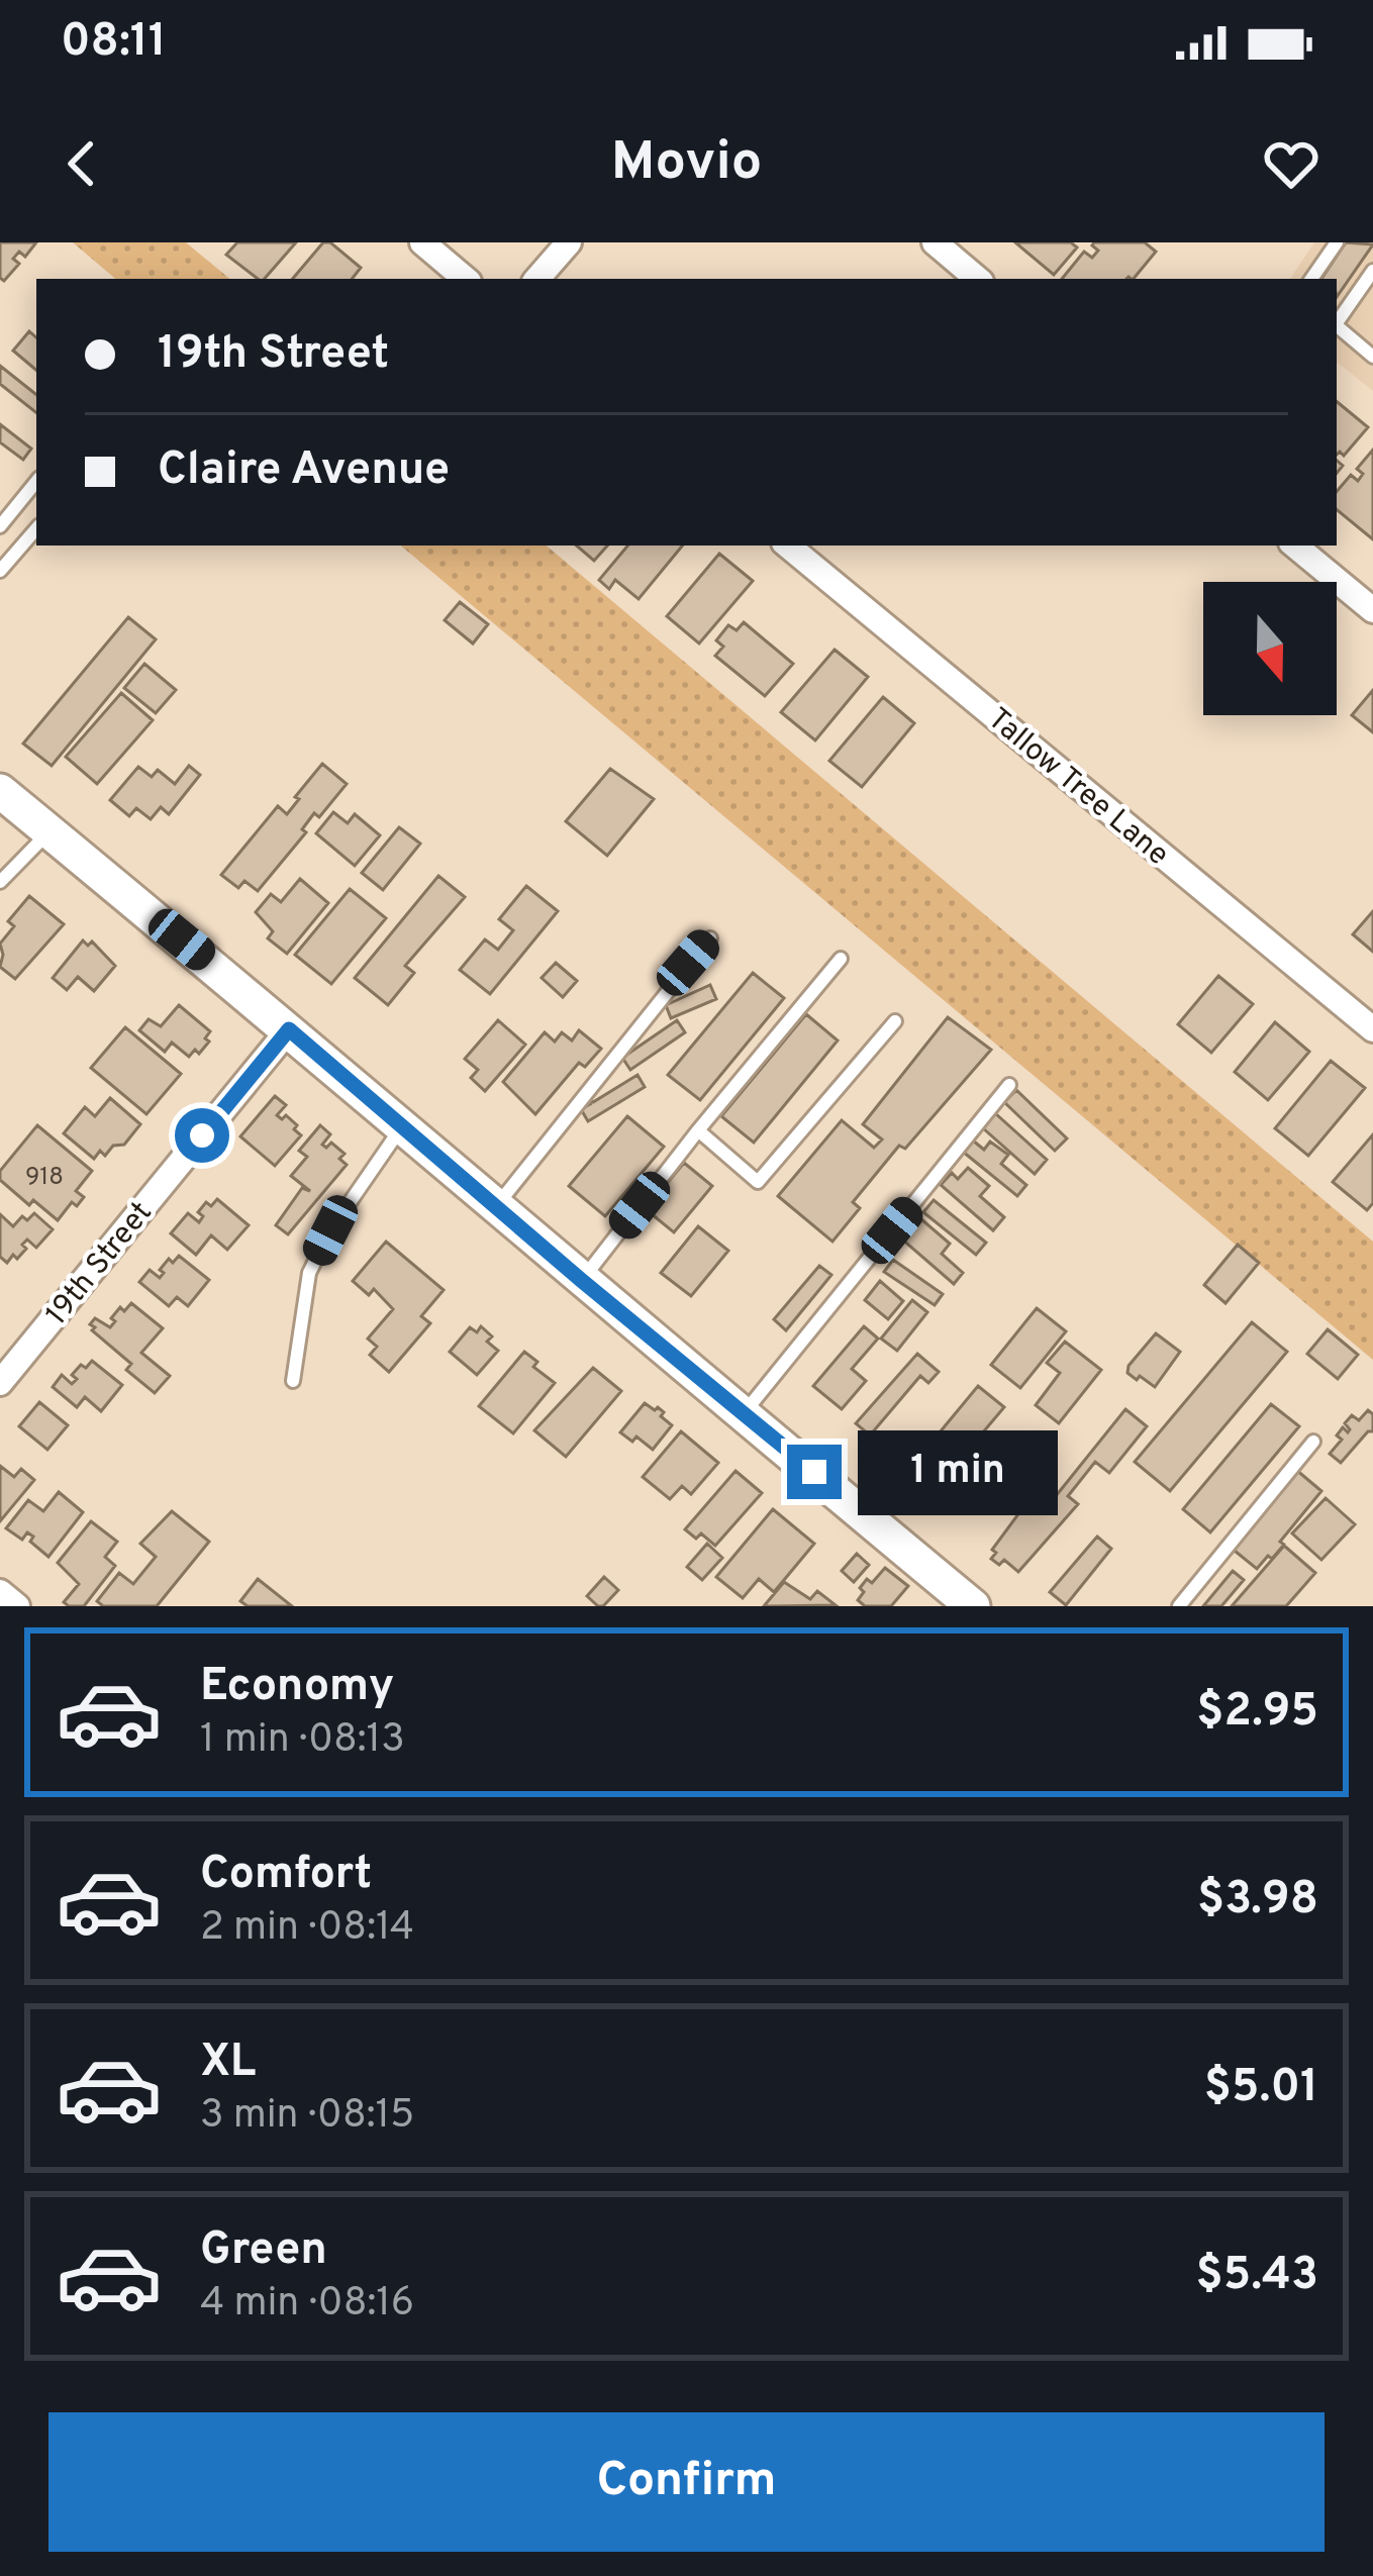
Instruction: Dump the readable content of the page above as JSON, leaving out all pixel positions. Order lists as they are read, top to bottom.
{
  "streets": {
    "street": ["Tallow Tree Lane", "19th Street"]
  },
  "house_numbers": ["918"],
  "north": "bottom",
  "page": {
    "status": "08:11",
    "header": "Movio",
    "banner": ["19th Street", "Claire Avenue"],
    "bubble": "1 min",
    "list": [
      {
        "name": "Economy",
        "note": "1 min · 08:13",
        "value": "$2.95"
      },
      {
        "name": "Comfort",
        "note": "2 min · 08:14",
        "value": "$3.98"
      },
      {
        "name": "XL",
        "note": "3 min · 08:15",
        "value": "$5.01"
      },
      {
        "name": "Green",
        "note": "4 min · 08:16",
        "value": "$5.43"
      }
    ],
    "buttons": "Confirm"
  }
}
